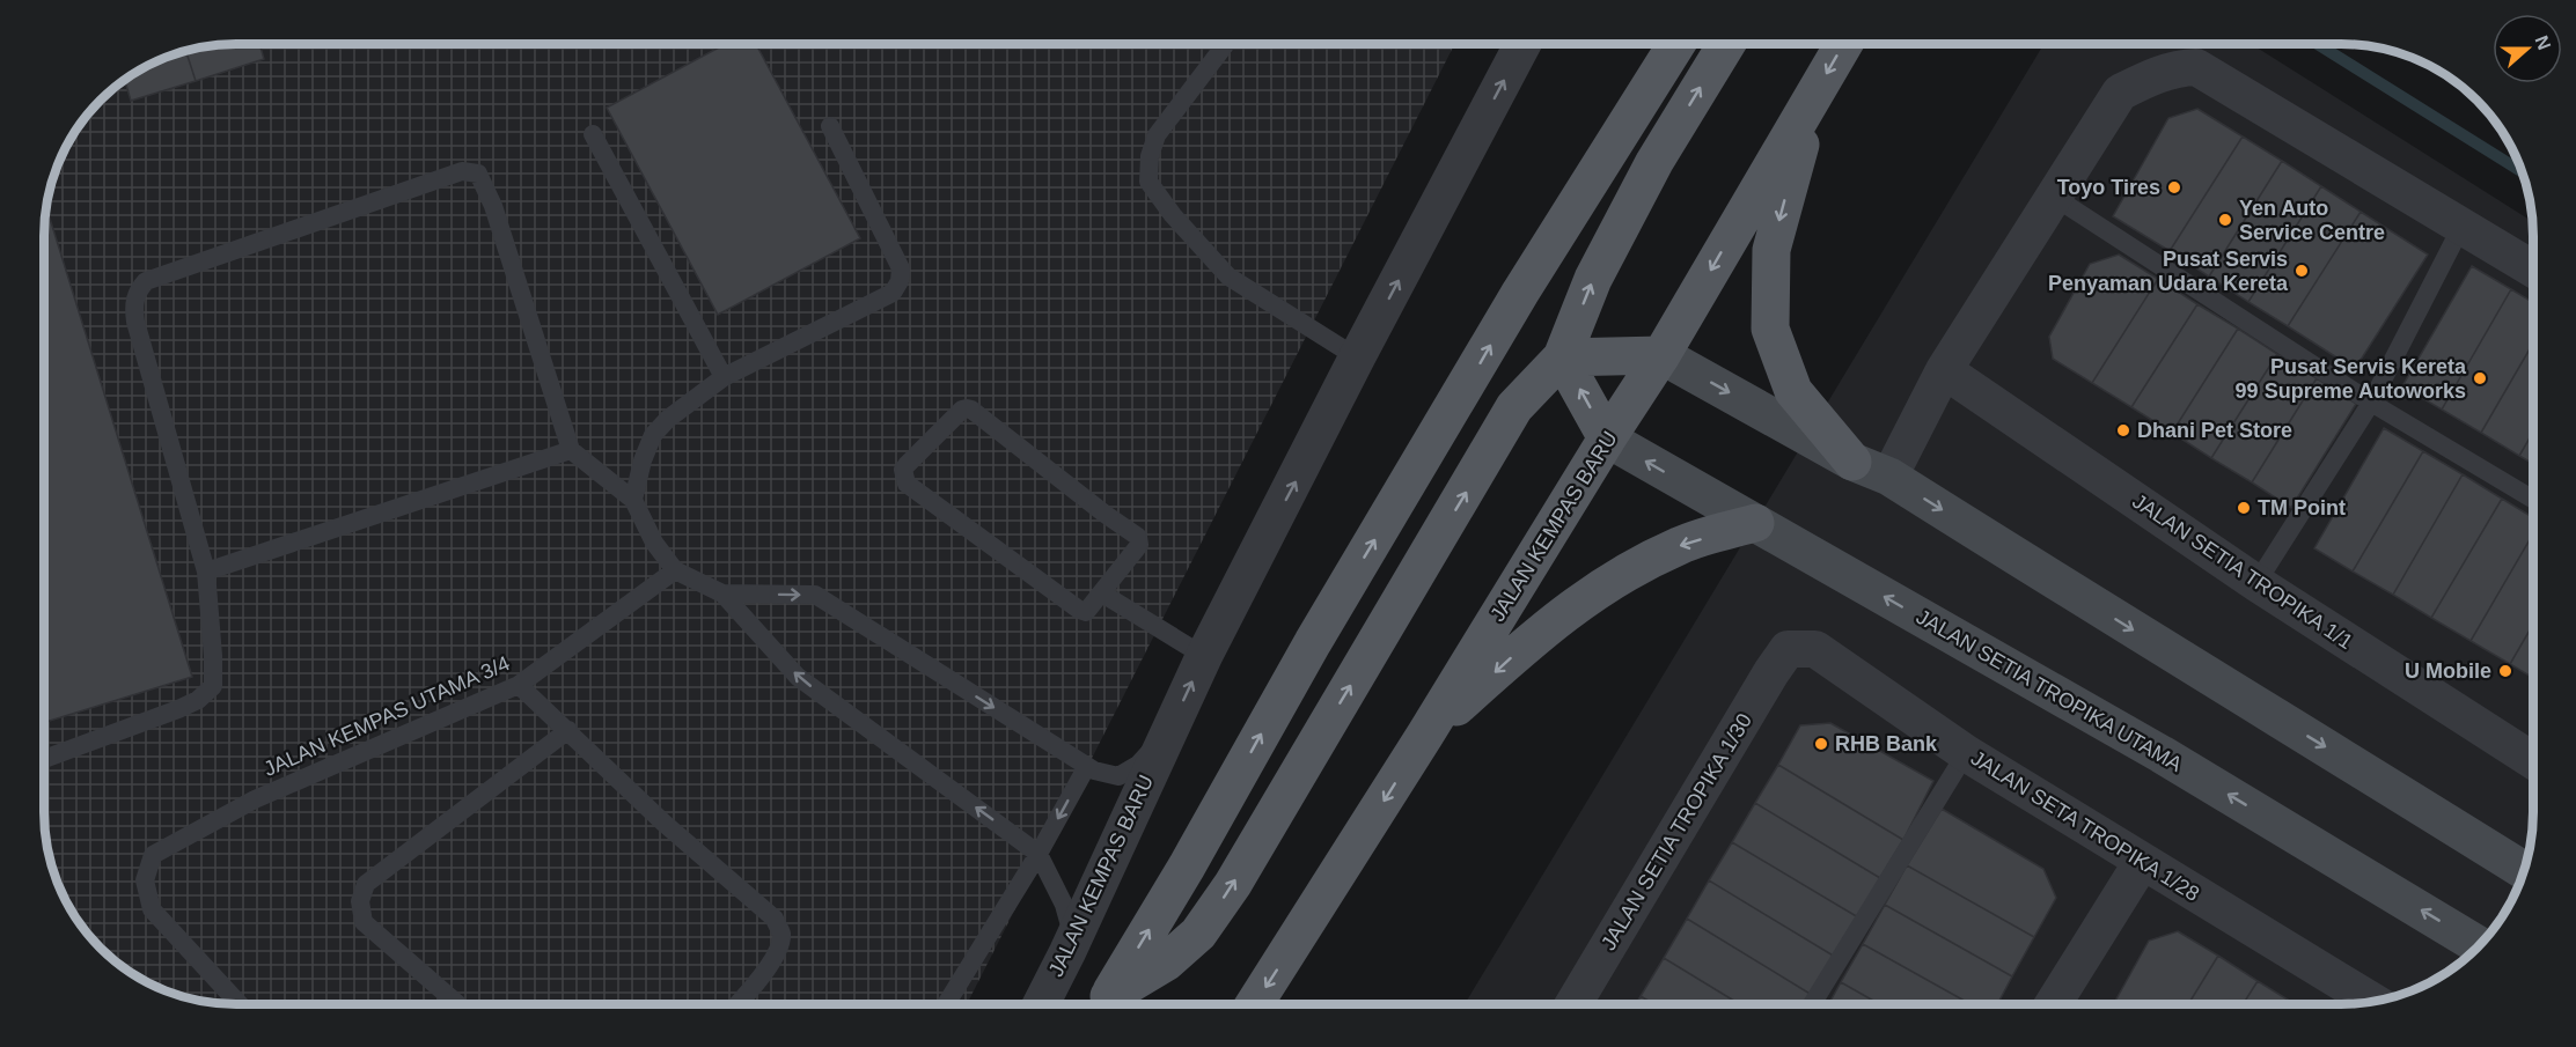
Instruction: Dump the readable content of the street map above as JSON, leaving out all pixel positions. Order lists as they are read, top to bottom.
{
  "streets": {
    "main road": ["JALAN KEMPAS BARU", "JALAN SETIA TROPIKA UTAMA"],
    "street": ["JALAN SETIA TROPIKA 1/1", "JALAN SETA TROPIKA 1/28", "JALAN SETIA TROPIKA 1/30"],
    "lane": ["JALAN KEMPAS UTAMA 3/4"]
  },
  "crossings": [
    ["JALAN KEMPAS BARU", "JALAN SETIA TROPIKA UTAMA"],
    ["JALAN SETA TROPIKA 1/28", "JALAN SETIA TROPIKA 1/30"]
  ],
  "places": [
    "Toyo Tires",
    "Yen Auto Service Centre",
    "Pusat Servis Penyaman Udara Kereta",
    "Pusat Servis Kereta 99 Supreme Autoworks",
    "Dhani Pet Store",
    "TM Point",
    "U Mobile",
    "RHB Bank"
  ],
  "north": "right"
}
